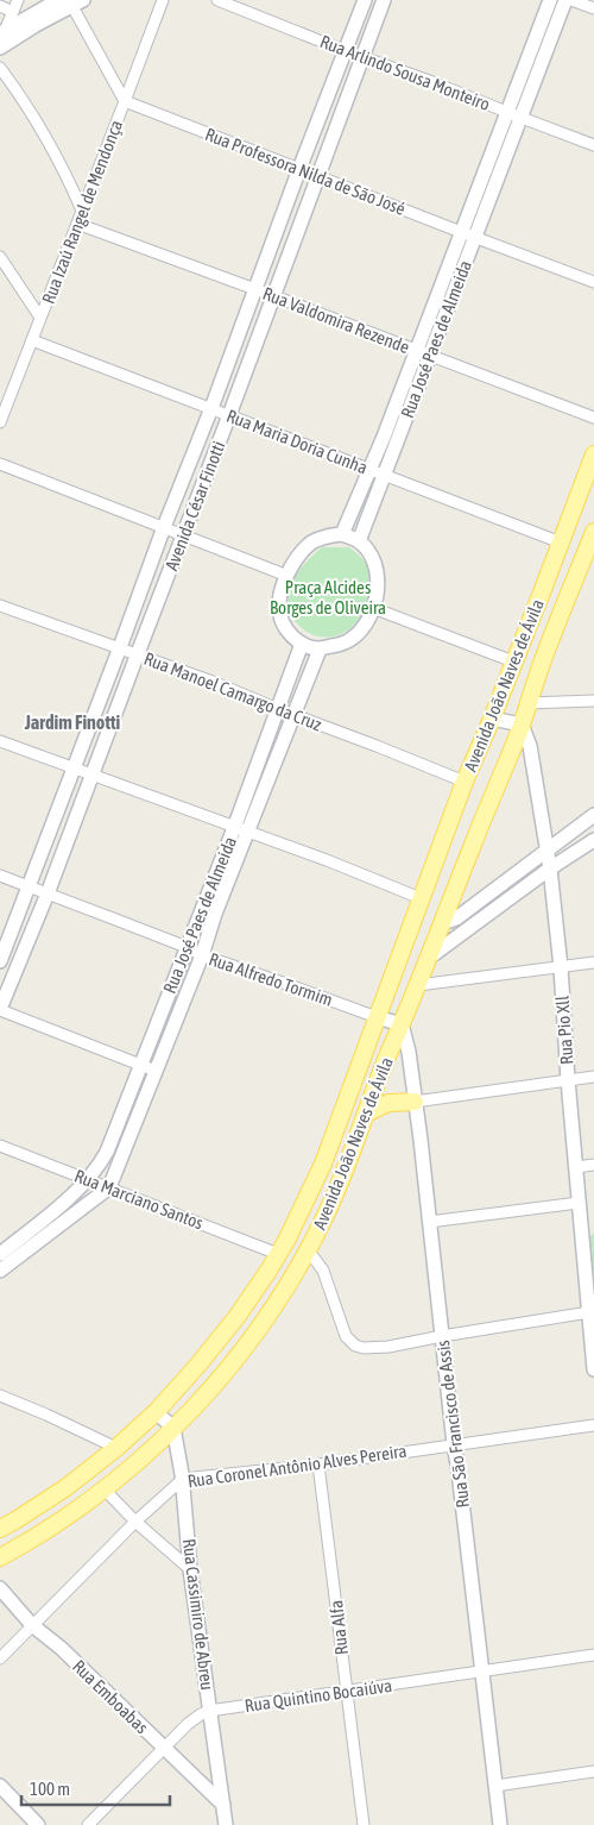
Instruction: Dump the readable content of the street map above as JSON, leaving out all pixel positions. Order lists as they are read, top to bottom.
{
  "streets": {
    "main road": ["Avenida João Naves de Ávila"],
    "street": [
      "Rua Arlindo Sousa Monteiro",
      "Rua Professora Nilda de São José",
      "Rua Izaú Rangel de Mendonça",
      "Rua Valdomira Rezende",
      "Rua José Paes de Almeida",
      "Rua Maria Doria Cunha",
      "Avenida César Finotti",
      "Rua Manoel Camargo da Cruz",
      "Rua Alfredo Tormim",
      "Rua Pio Xll",
      "Rua Marciano Santos",
      "Rua São Francisco de Assis",
      "Rua Coronel Antônio Alves Pereira",
      "Rua Cassimiro de Abreu",
      "Rua Alfa",
      "Rua Quintino Bocaiúva",
      "Rua Emboabas"
    ]
  },
  "crossings": [
    ["Rua Arlindo Sousa Monteiro", "Rua José Paes de Almeida"],
    ["Rua Arlindo Sousa Monteiro", "Avenida César Finotti"],
    ["Rua Professora Nilda de São José", "Rua Izaú Rangel de Mendonça"],
    ["Rua Professora Nilda de São José", "Rua José Paes de Almeida"],
    ["Rua Professora Nilda de São José", "Avenida César Finotti"],
    ["Rua Izaú Rangel de Mendonça", "Rua Valdomira Rezende"],
    ["Rua Izaú Rangel de Mendonça", "Rua Maria Doria Cunha"],
    ["Rua Valdomira Rezende", "Rua José Paes de Almeida"],
    ["Rua Valdomira Rezende", "Avenida César Finotti"],
    ["Rua José Paes de Almeida", "Rua Maria Doria Cunha"],
    ["Rua José Paes de Almeida", "Rua Manoel Camargo da Cruz"],
    ["Rua José Paes de Almeida", "Rua Alfredo Tormim"],
    ["Rua José Paes de Almeida", "Rua Marciano Santos"],
    ["Rua Maria Doria Cunha", "Avenida César Finotti"],
    ["Rua Maria Doria Cunha", "Avenida João Naves de Ávila"],
    ["Avenida César Finotti", "Rua Manoel Camargo da Cruz"],
    ["Avenida César Finotti", "Rua Alfredo Tormim"],
    ["Avenida João Naves de Ávila", "Rua Manoel Camargo da Cruz"],
    ["Avenida João Naves de Ávila", "Rua Alfredo Tormim"],
    ["Avenida João Naves de Ávila", "Rua Pio Xll"],
    ["Avenida João Naves de Ávila", "Rua Marciano Santos"],
    ["Avenida João Naves de Ávila", "Rua São Francisco de Assis"],
    ["Avenida João Naves de Ávila", "Rua Cassimiro de Abreu"],
    ["Rua São Francisco de Assis", "Rua Coronel Antônio Alves Pereira"],
    ["Rua São Francisco de Assis", "Rua Quintino Bocaiúva"],
    ["Rua Coronel Antônio Alves Pereira", "Rua Cassimiro de Abreu"],
    ["Rua Coronel Antônio Alves Pereira", "Rua Alfa"],
    ["Rua Coronel Antônio Alves Pereira", "Rua Emboabas"],
    ["Rua Cassimiro de Abreu", "Rua Quintino Bocaiúva"],
    ["Rua Cassimiro de Abreu", "Rua Emboabas"],
    ["Rua Alfa", "Rua Quintino Bocaiúva"],
    ["Rua Quintino Bocaiúva", "Rua Emboabas"]
  ],
  "districts": ["Jardim Finotti"],
  "parks": ["Praça Alcides Borges de Oliveira"],
  "scale_bar": "100 m"
}
